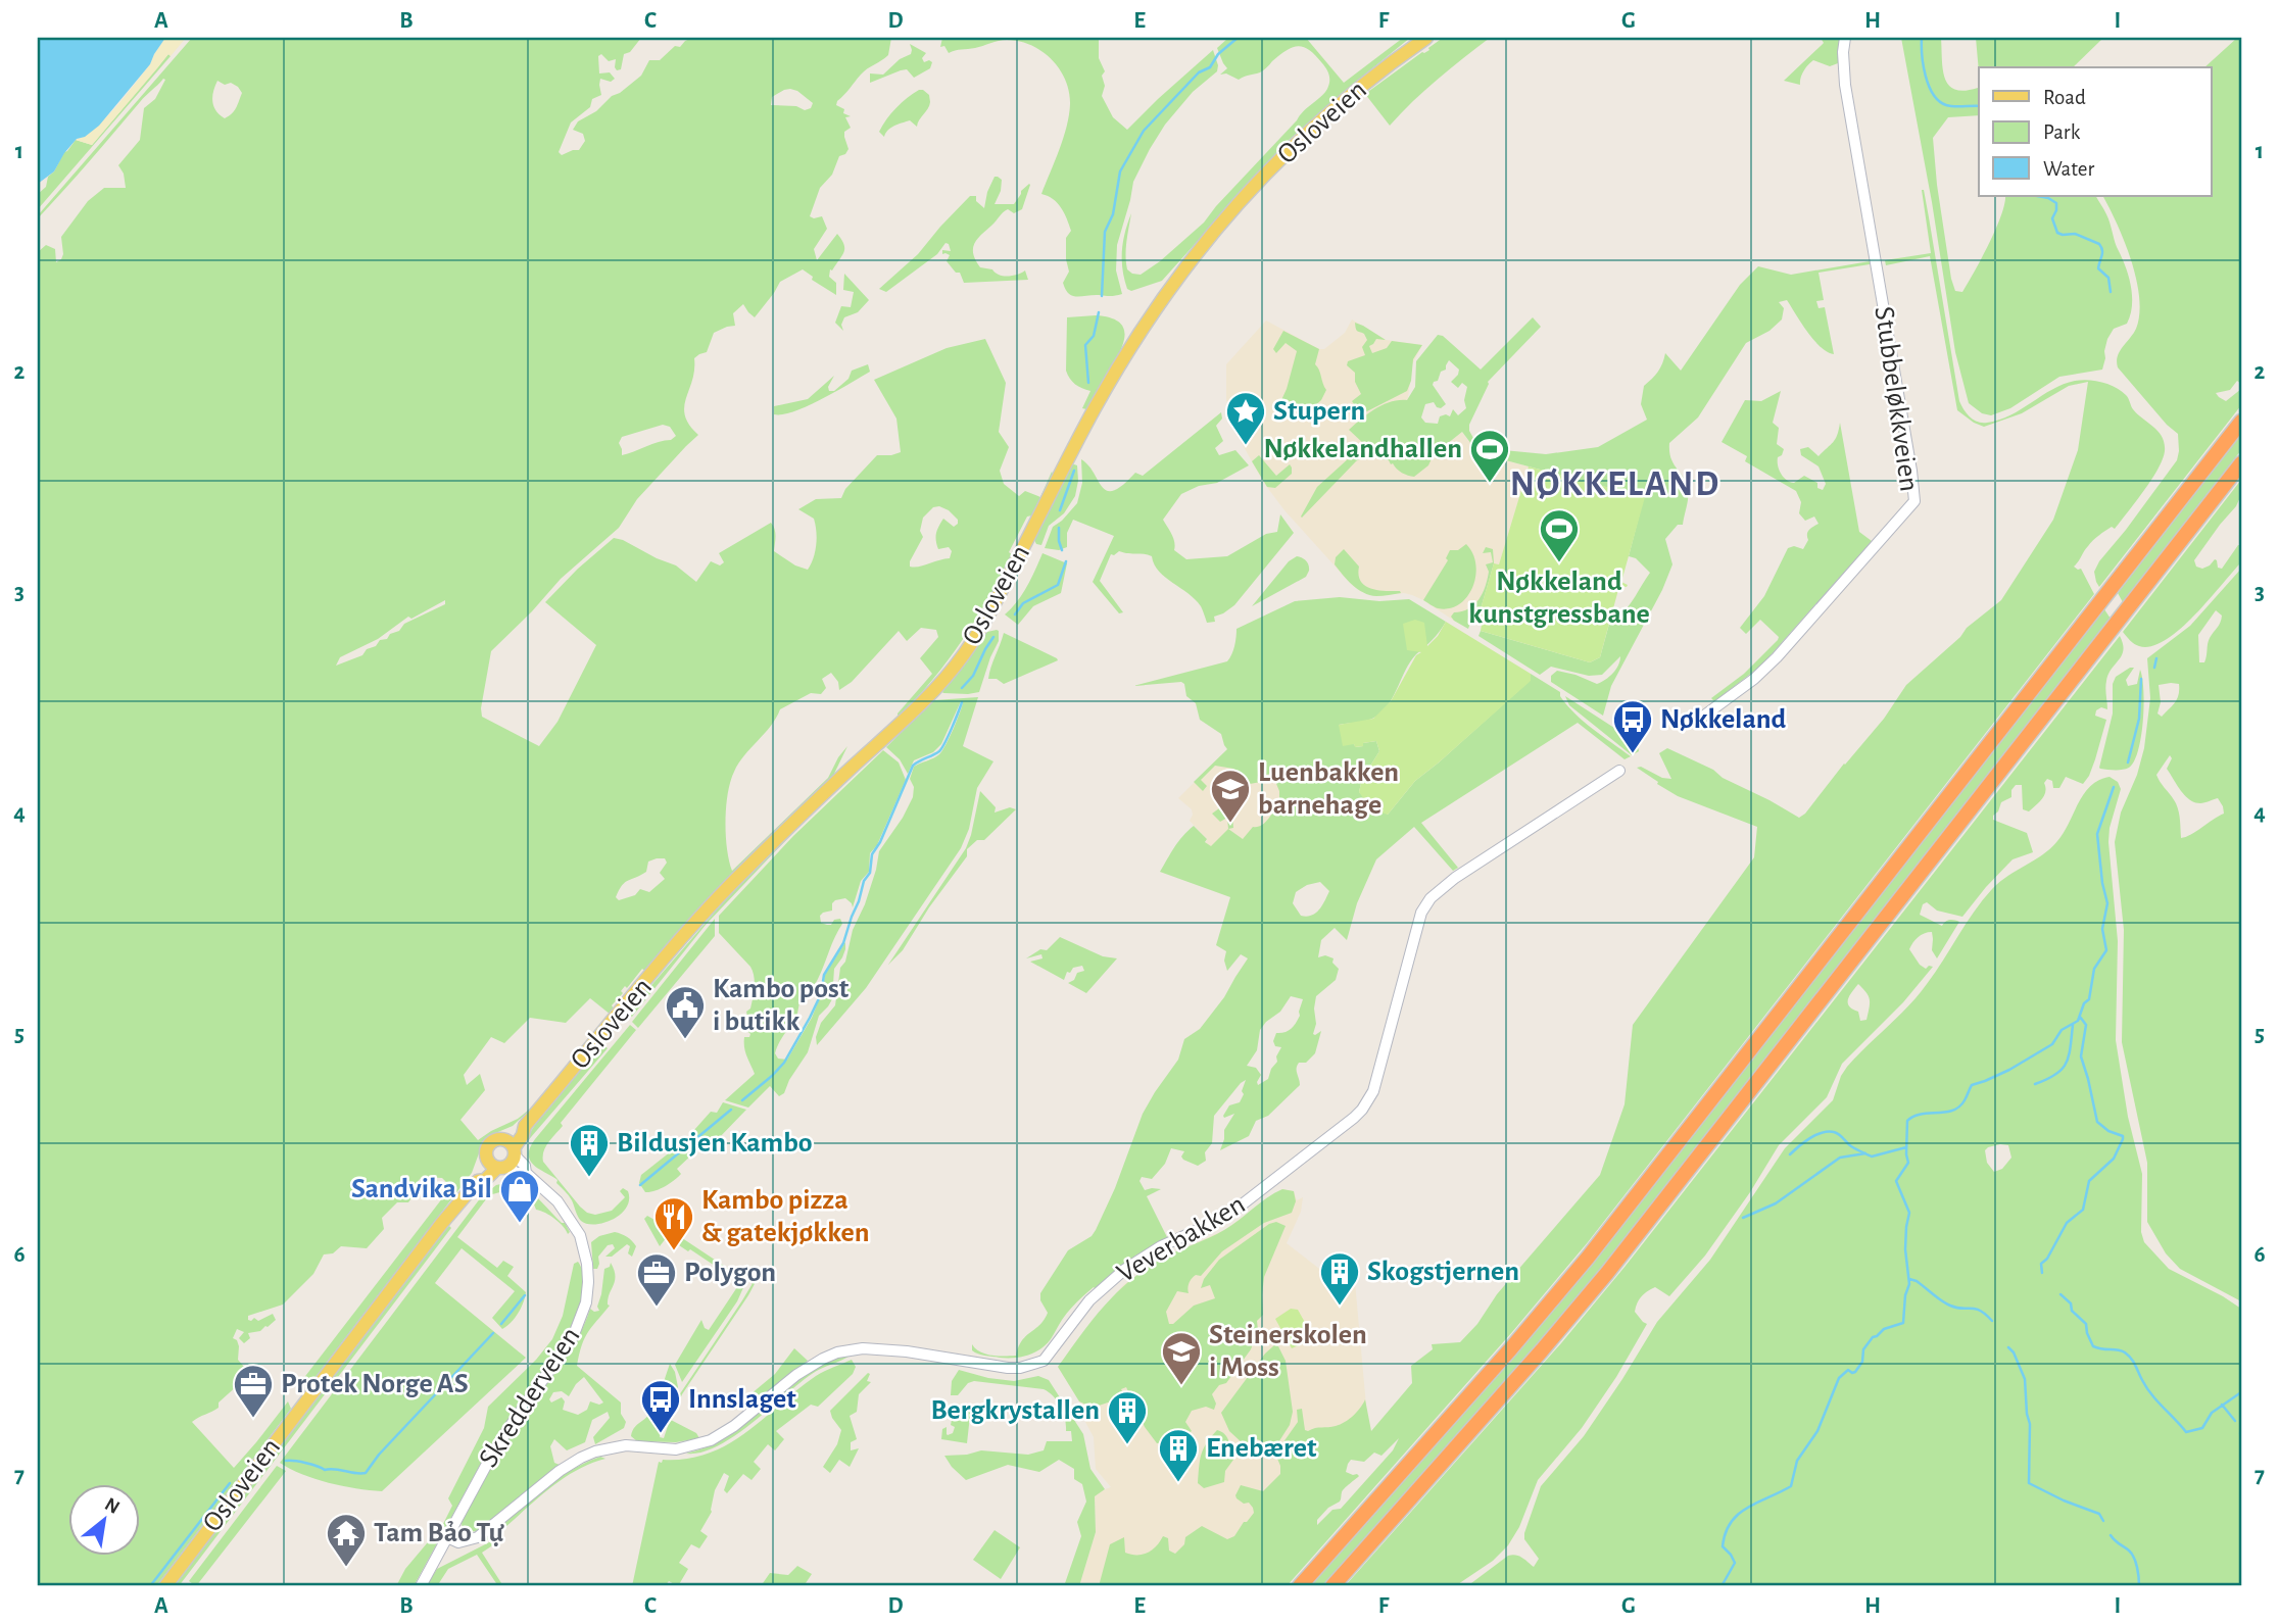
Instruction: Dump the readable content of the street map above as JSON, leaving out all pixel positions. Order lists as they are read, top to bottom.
{
  "streets": {
    "main road": ["Osloveien"],
    "street": ["Stubbeløkkveien", "Veverbakken", "Skredderveien"]
  },
  "crossings": [
    ["Osloveien", "Skredderveien"],
    ["Veverbakken", "Skredderveien"]
  ],
  "districts": ["NØKKELAND"],
  "places": {
    "place": ["Stupern"],
    "sports": ["Nøkkelandhallen", "Nøkkeland kunstgressbane"],
    "bus stop": ["Nøkkeland", "Innslaget"],
    "school or university": ["Luenbakken barnehage", "Steinerskolen i Moss"],
    "public building": ["Kambo post i butikk"],
    "building": [
      "Bildusjen Kambo",
      "Skogstjernen",
      "Bergkrystallen",
      "Enebæret"
    ],
    "shop": ["Sandvika Bil"],
    "restaurant": ["Kambo pizza & gatekjøkken"],
    "office": ["Polygon", "Protek Norge AS"],
    "temple": ["Tam Bảo Tự"]
  },
  "legend": ["Road", "Park", "Water"],
  "north": "top right",
  "grid": {
    "columns": [
      "A",
      "B",
      "C",
      "D",
      "E",
      "F",
      "G",
      "H",
      "I"
    ],
    "rows": [
      "1",
      "2",
      "3",
      "4",
      "5",
      "6",
      "7"
    ]
  }
}
